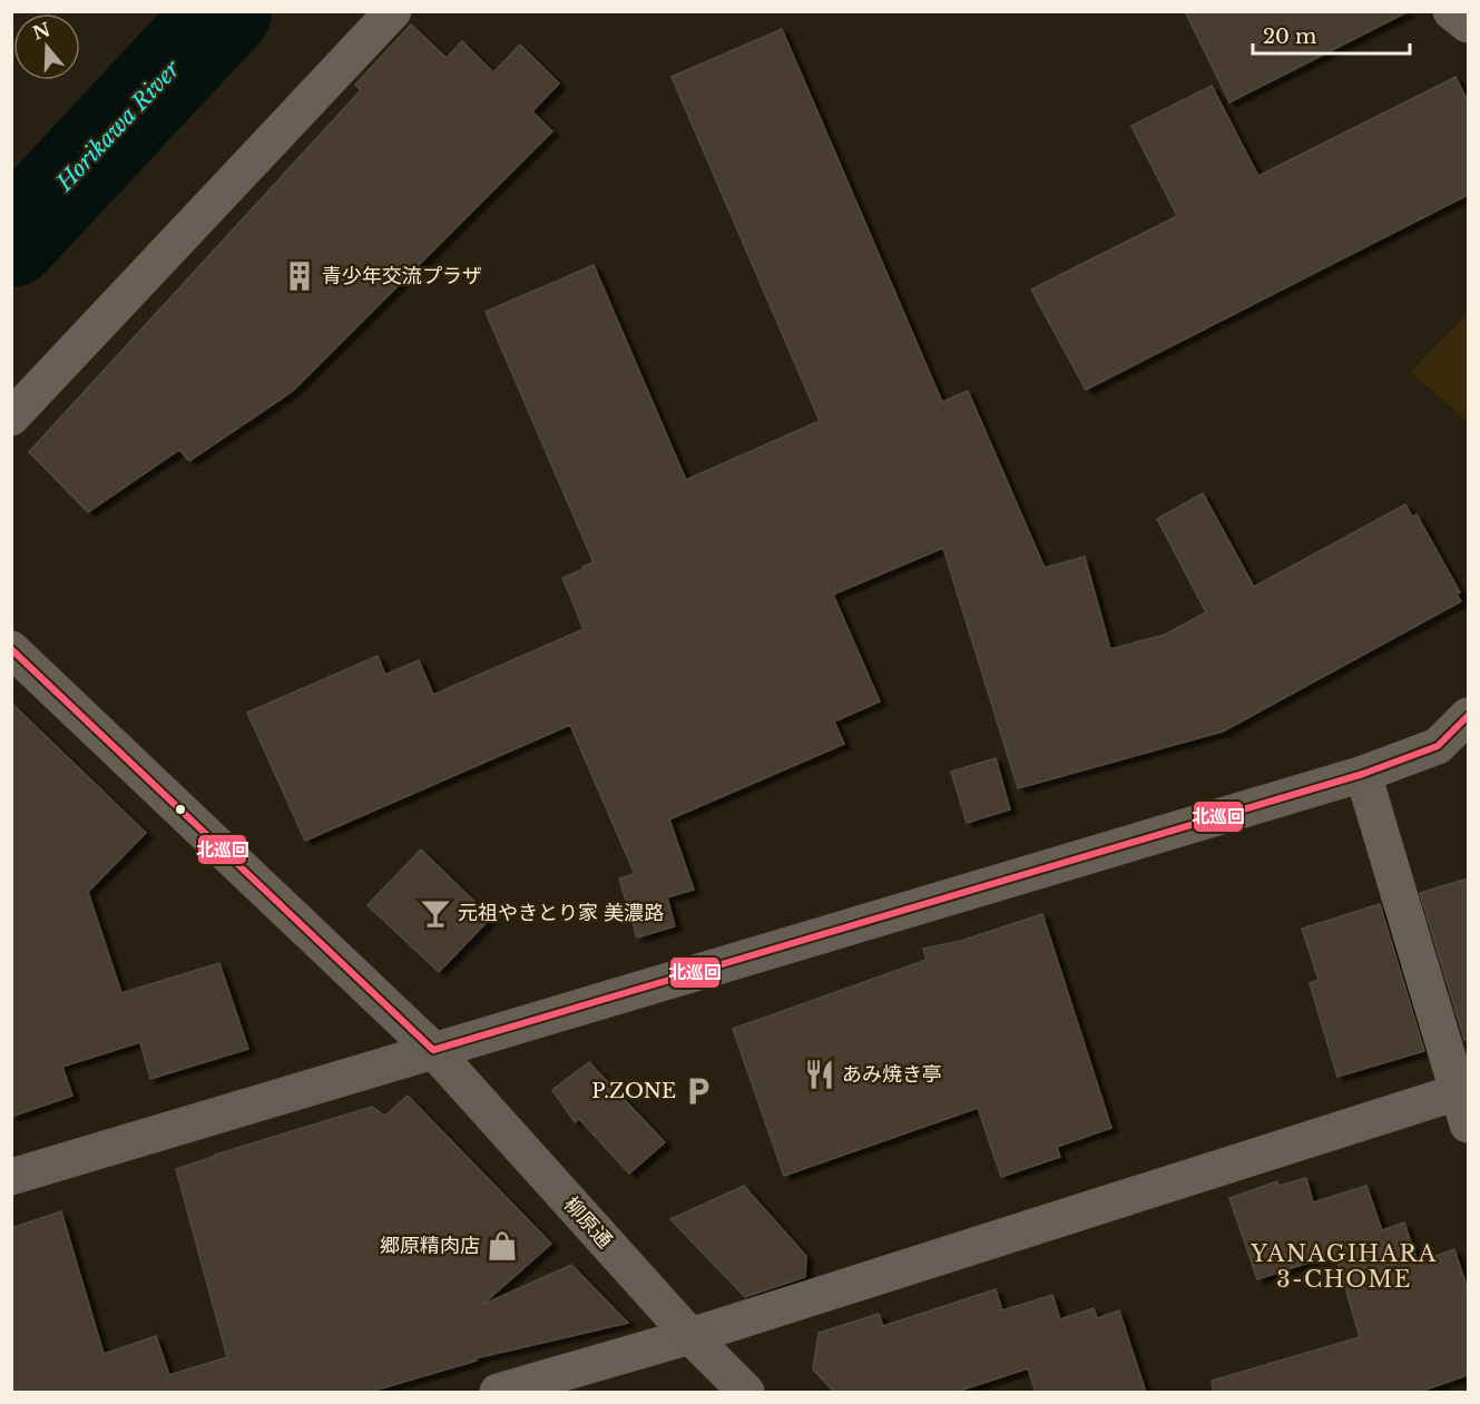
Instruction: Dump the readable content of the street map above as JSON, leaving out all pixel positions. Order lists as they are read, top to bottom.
{
  "streets": {
    "street": ["柳原通"]
  },
  "districts": ["YANAGIHARA 3-CHOME"],
  "water": ["Horikawa River"],
  "places": {
    "building": ["青少年交流プラザ"],
    "bar": ["元祖やきとり家 美濃路"],
    "restaurant": ["あみ焼き亭"],
    "parking": ["P.ZONE"],
    "shop": ["郷原精肉店"]
  },
  "lines": ["transit line 北巡回"],
  "scale_bar": "20 m",
  "north": "top"
}
